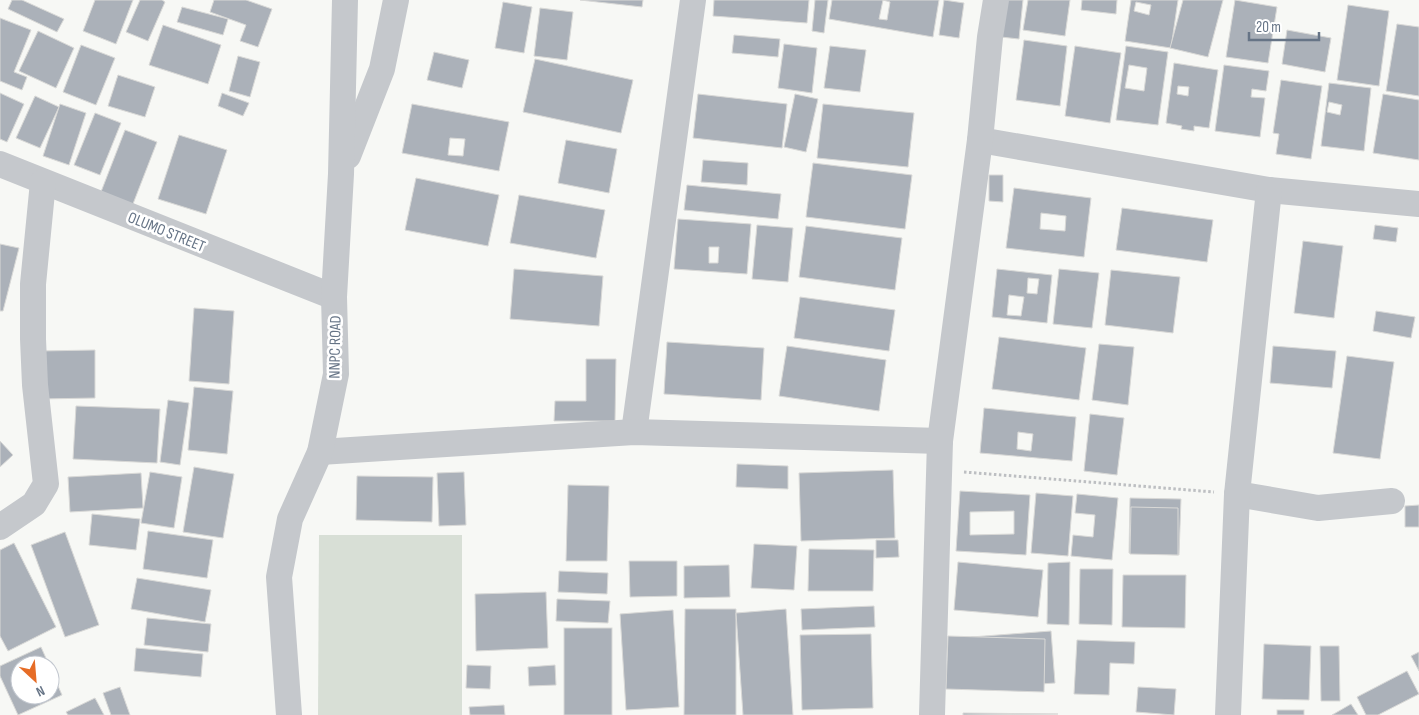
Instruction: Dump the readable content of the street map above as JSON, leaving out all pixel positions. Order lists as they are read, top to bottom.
{
  "streets": {
    "street": ["OLUMO STREET", "NNPC ROAD"]
  },
  "crossings": [
    ["OLUMO STREET", "NNPC ROAD"]
  ],
  "scale_bar": "20 m",
  "north": "bottom right"
}
